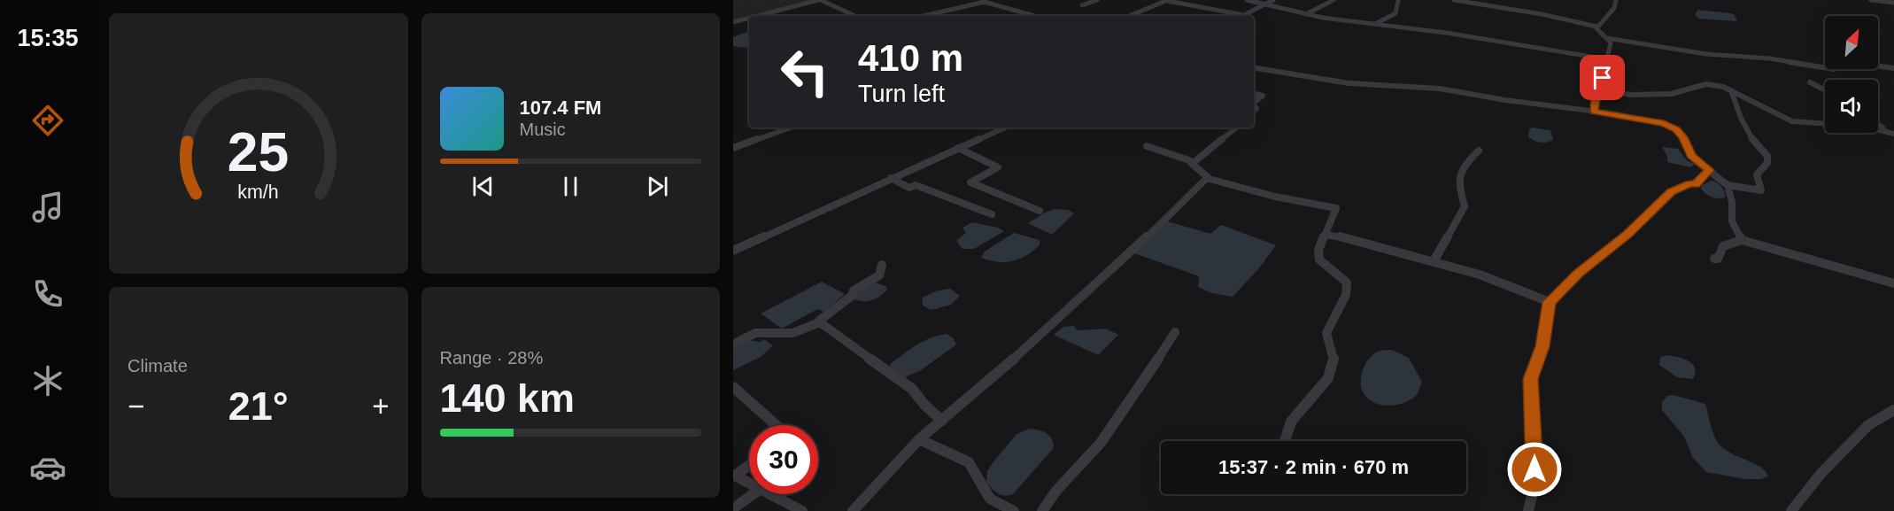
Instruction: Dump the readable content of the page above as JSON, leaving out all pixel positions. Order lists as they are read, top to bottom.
{
  "north": "top right",
  "page": {
    "tabs": "15:35",
    "turn": ["410 m", "Turn left"],
    "song": ["107.4 FM", "Music"],
    "tile": [
      "Climate",
      ["Range · 28%", "140 km"]
    ],
    "heat": ["−", "21°", "+"],
    "limit": "30",
    "trip": "15:37 · 2 min · 670 m",
    "gauge": ["25", "km/h"]
  }
}
